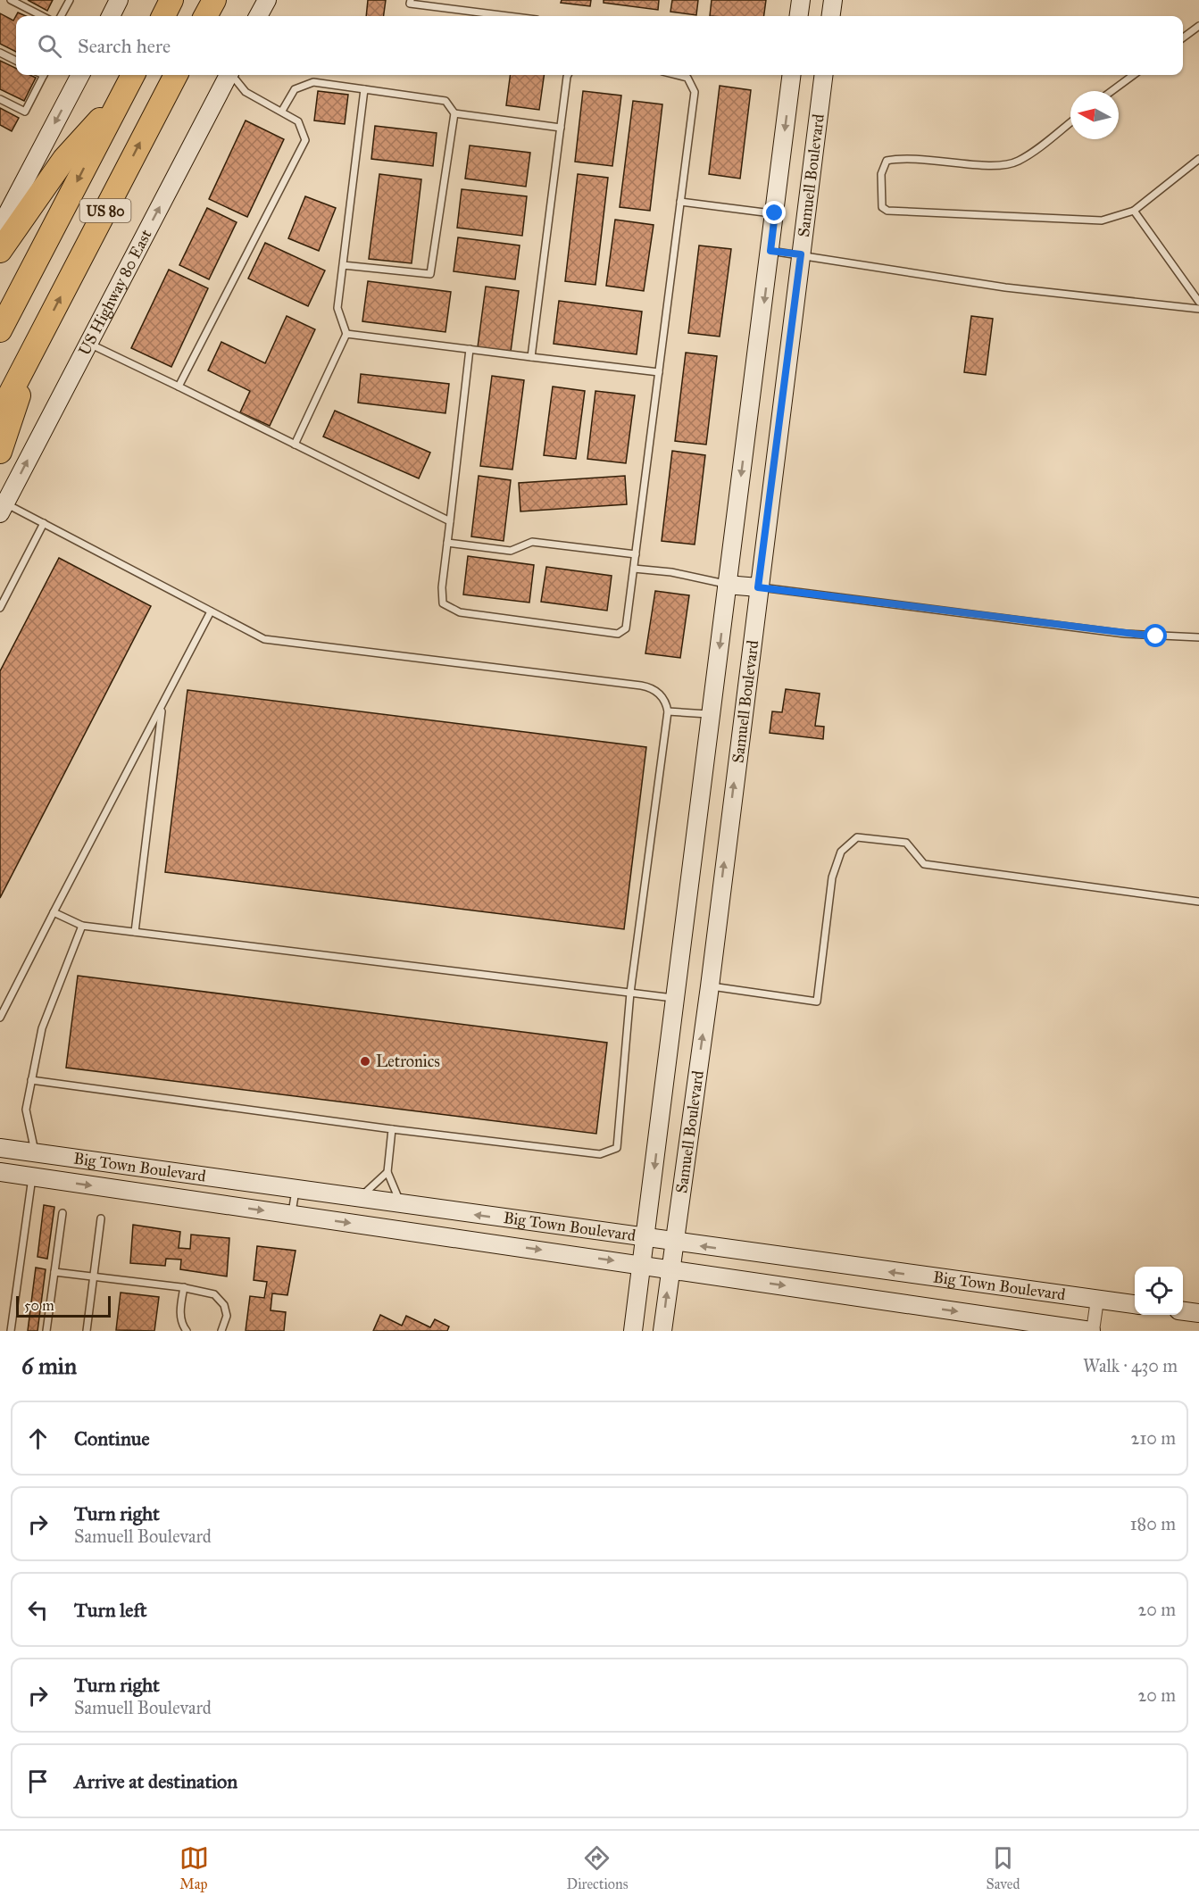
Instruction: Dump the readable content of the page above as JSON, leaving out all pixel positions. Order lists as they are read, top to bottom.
{
  "streets": {
    "highway": ["US 80"],
    "main road": ["Samuell Boulevard", "US Highway 80 East", "Big Town Boulevard"]
  },
  "crossings": [
    ["Samuell Boulevard", "Big Town Boulevard"]
  ],
  "places": ["Letronics"],
  "scale_bar": "50 m",
  "north": "left",
  "page": {
    "search": "Search here",
    "scale": "50 m",
    "heading": ["6 min", "Walk · 430 m"],
    "list": [
      ["Continue", "210 m"],
      ["Turn right", "Samuell Boulevard", "180 m"],
      ["Turn left", "20 m"],
      ["Turn right", "Samuell Boulevard", "20 m"],
      "Arrive at destination"
    ],
    "nav": ["Map", "Directions", "Saved"]
  }
}
